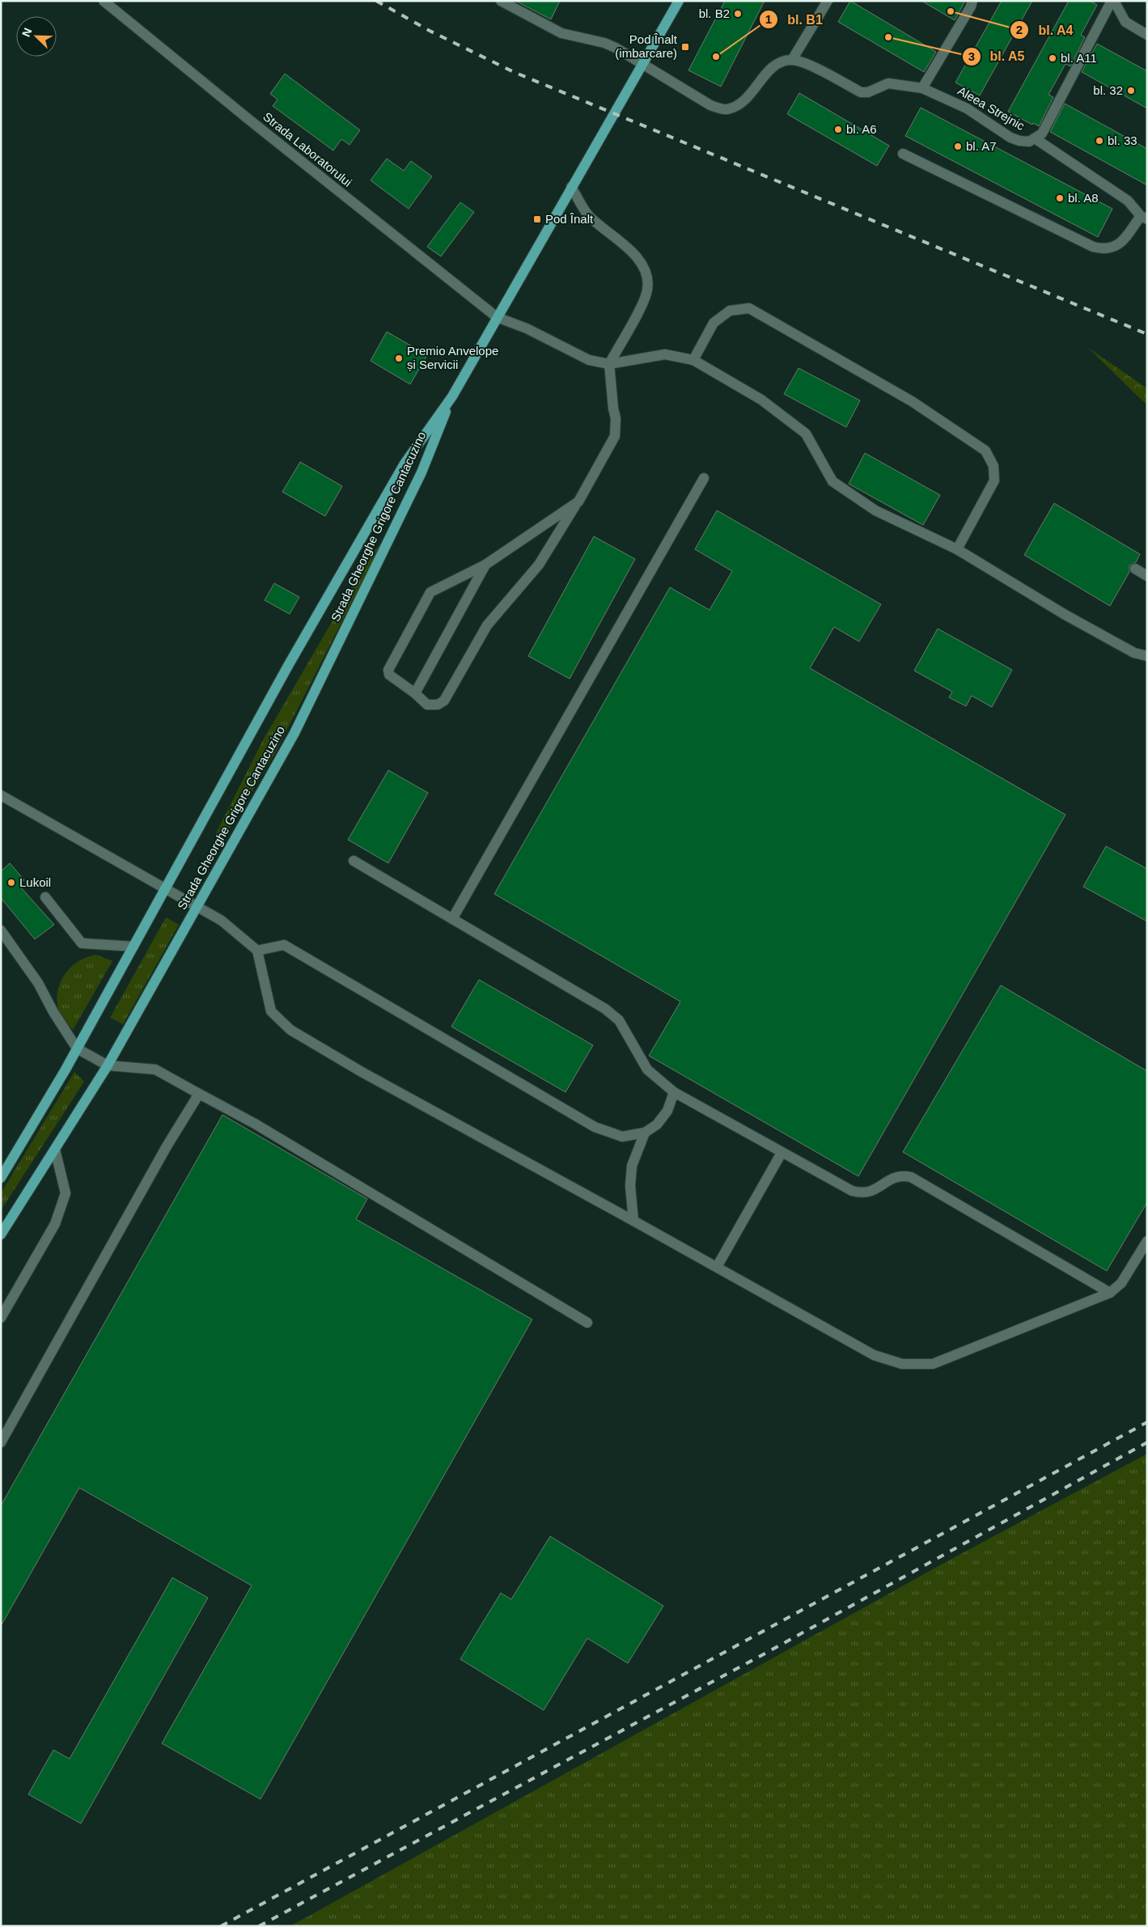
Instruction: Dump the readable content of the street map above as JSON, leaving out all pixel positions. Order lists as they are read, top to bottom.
{
  "streets": {
    "main road": ["Strada Gheorghe Grigore Cantacuzino"],
    "street": ["Aleea Strejnic", "Strada Laboratorului"]
  },
  "crossings": [
    ["Strada Laboratorului", "Strada Gheorghe Grigore Cantacuzino"]
  ],
  "places": {
    "other": [
      "bl. A4",
      "bl. B2",
      "bl. A5",
      "bl. B1",
      "bl. A11",
      "bl. 32",
      "bl. A6",
      "bl. 33",
      "bl. A7",
      "bl. A8",
      "Premio Anvelope și Servicii",
      "Lukoil"
    ],
    "transit": ["Pod Înalt (imbarcare)", "Pod Înalt"]
  },
  "north": "top left"
}
